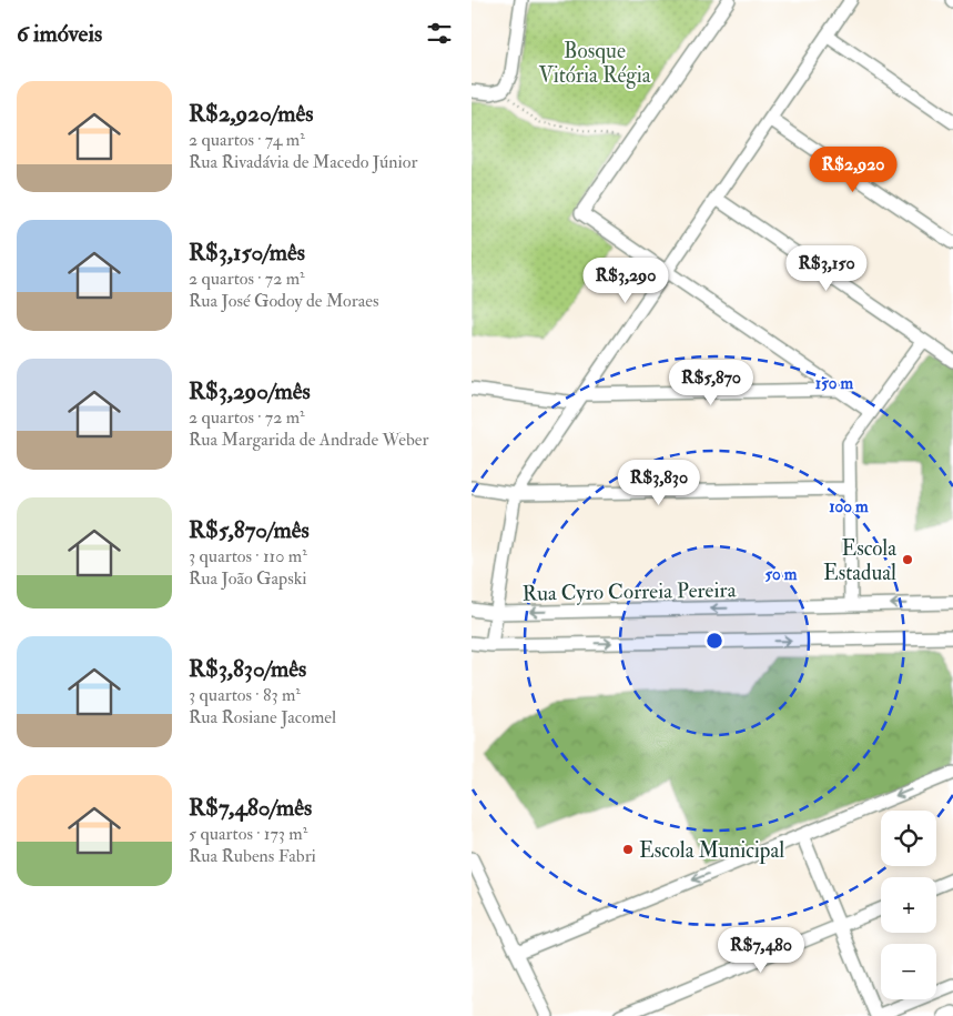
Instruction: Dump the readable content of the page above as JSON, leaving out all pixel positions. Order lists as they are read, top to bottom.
{
  "streets": {
    "street": ["Rua Cyro Correia Pereira"]
  },
  "parks": ["Bosque Vitória Régia"],
  "places": ["Escola Estadual", "Escola Municipal"],
  "page": {
    "heading": "6 imóveis",
    "list": [
      {
        "name": "R$2,920/mês",
        "note": "2 quartos · 74 m² · Rua Rivadávia de Macedo Júnior"
      },
      {
        "name": "R$3,150/mês",
        "note": "2 quartos · 72 m² · Rua José Godoy de Moraes"
      },
      {
        "name": "R$3,290/mês",
        "note": "2 quartos · 72 m² · Rua Margarida de Andrade Weber"
      },
      {
        "name": "R$5,870/mês",
        "note": "3 quartos · 110 m² · Rua João Gapski"
      },
      {
        "name": "R$3,830/mês",
        "note": "3 quartos · 83 m² · Rua Rosiane Jacomel"
      },
      {
        "name": "R$7,480/mês",
        "note": "5 quartos · 173 m² · Rua Rubens Fabri"
      }
    ],
    "price": [
      "R$2,920",
      "R$3,150",
      "R$3,290",
      "R$5,870",
      "R$3,830",
      "R$7,480"
    ],
    "map_buttons": ["+", "−"]
  },
  "rings": ["150 m", "100 m", "50 m"]
}
